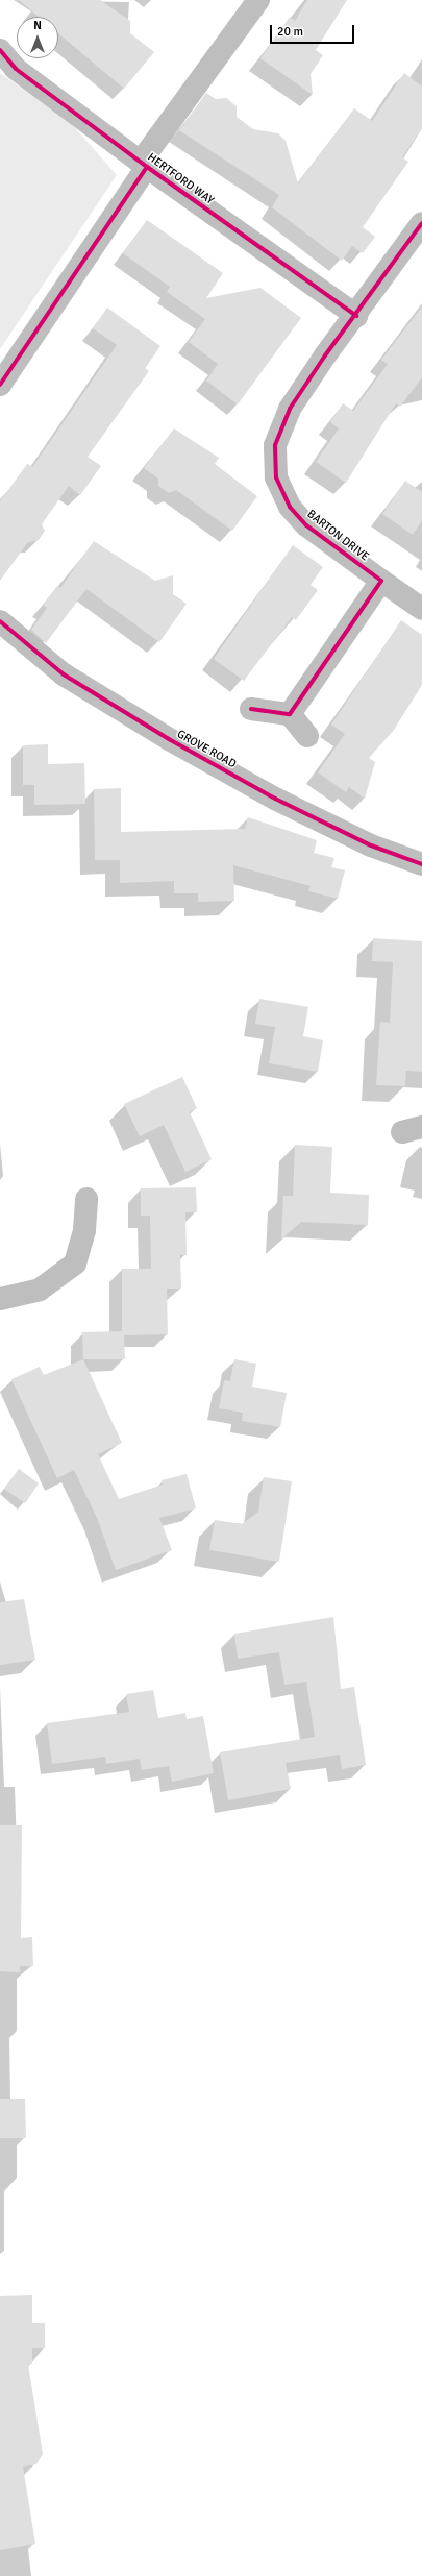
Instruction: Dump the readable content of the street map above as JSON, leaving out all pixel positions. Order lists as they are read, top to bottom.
{
  "streets": {
    "street": ["HERTFORD WAY", "BARTON DRIVE", "GROVE ROAD"]
  },
  "crossings": [
    ["HERTFORD WAY", "BARTON DRIVE"]
  ],
  "scale_bar": "20 m",
  "north": "top"
}
